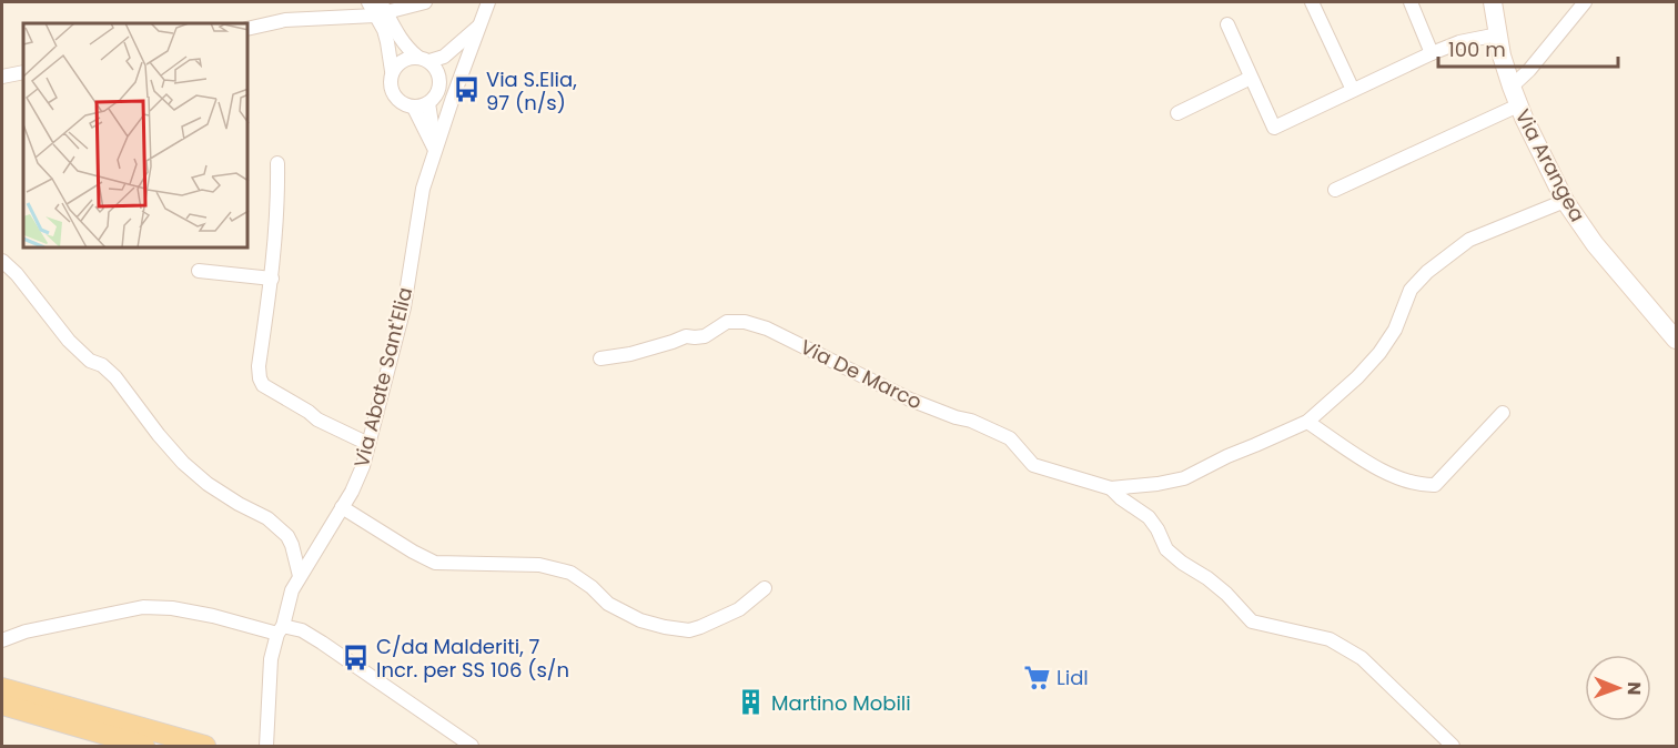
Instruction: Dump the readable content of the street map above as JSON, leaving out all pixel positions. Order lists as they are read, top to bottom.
{
  "streets": {
    "street": ["Via Arangea", "Via De Marco", "Via Abate Sant'Elia"]
  },
  "places": {
    "bus stop": ["Via S.Elia, 97 (n/s)", "C/da Malderiti, 7 Incr. per SS 106 (s/n"],
    "supermarket": ["Lidl"],
    "building": ["Martino Mobili"]
  },
  "scale_bar": "100 m",
  "north": "right"
}
